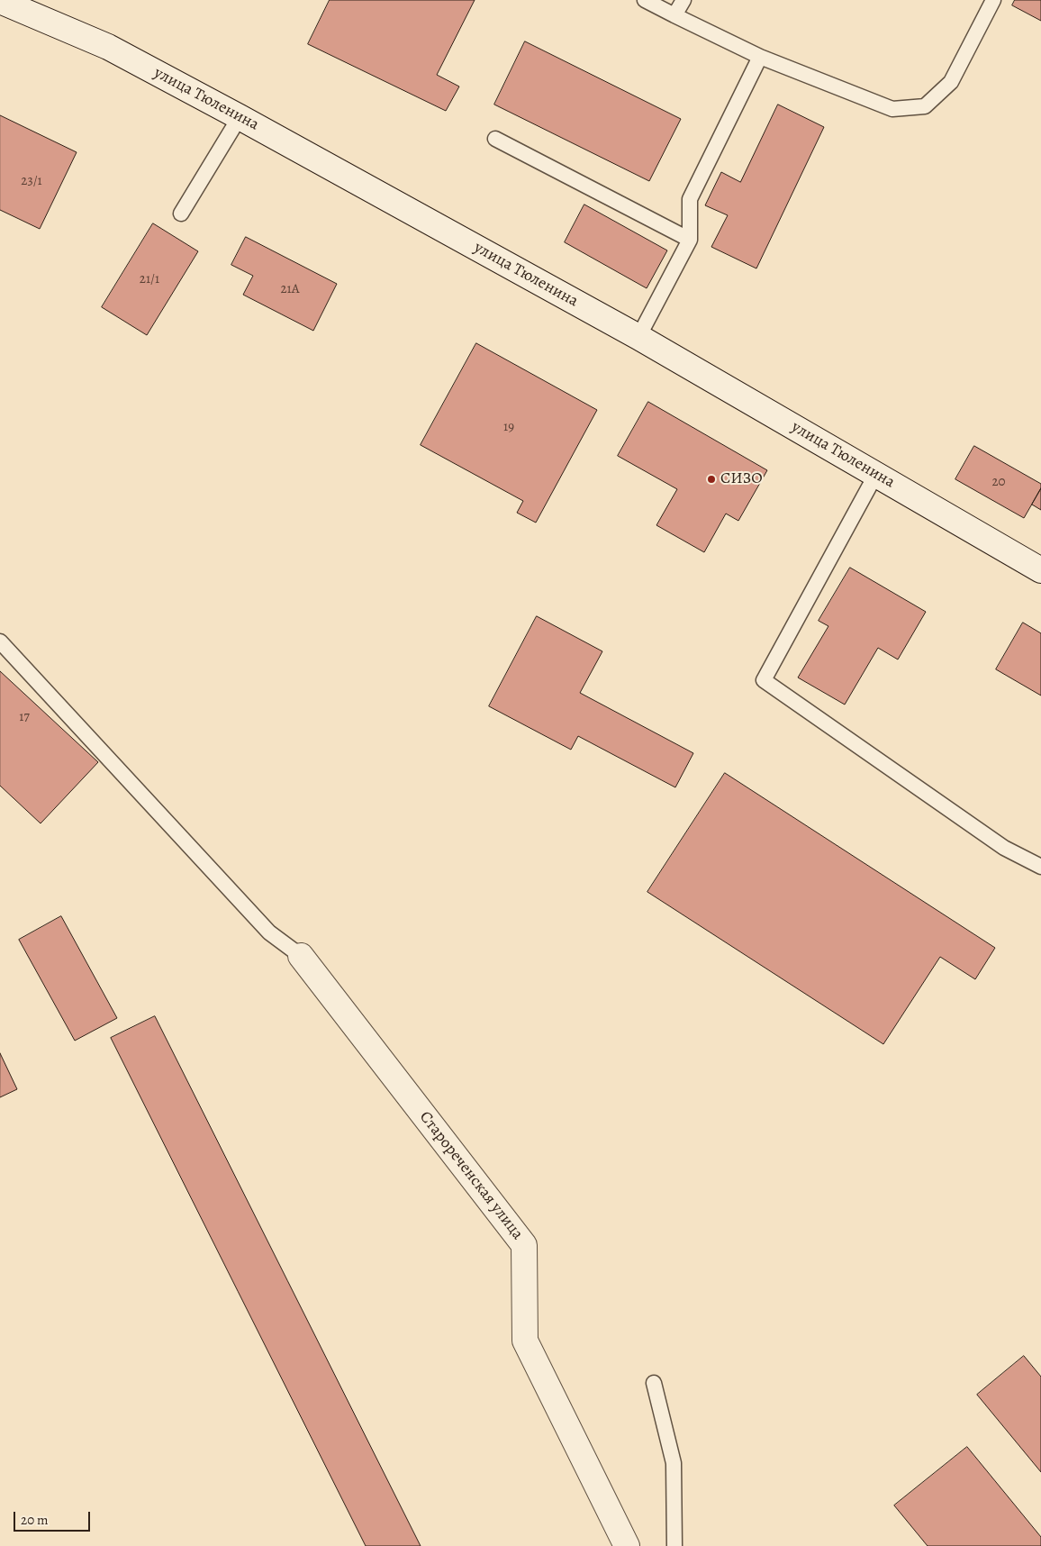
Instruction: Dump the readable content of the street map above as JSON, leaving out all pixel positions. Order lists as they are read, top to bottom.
{
  "streets": {
    "main road": ["улица Тюленина", "Старореченская улица"]
  },
  "places": ["СИЗО"],
  "house_numbers": [
    "23/1",
    "21/1",
    "21А",
    "19",
    "20",
    "17"
  ],
  "scale_bar": "20 m"
}
